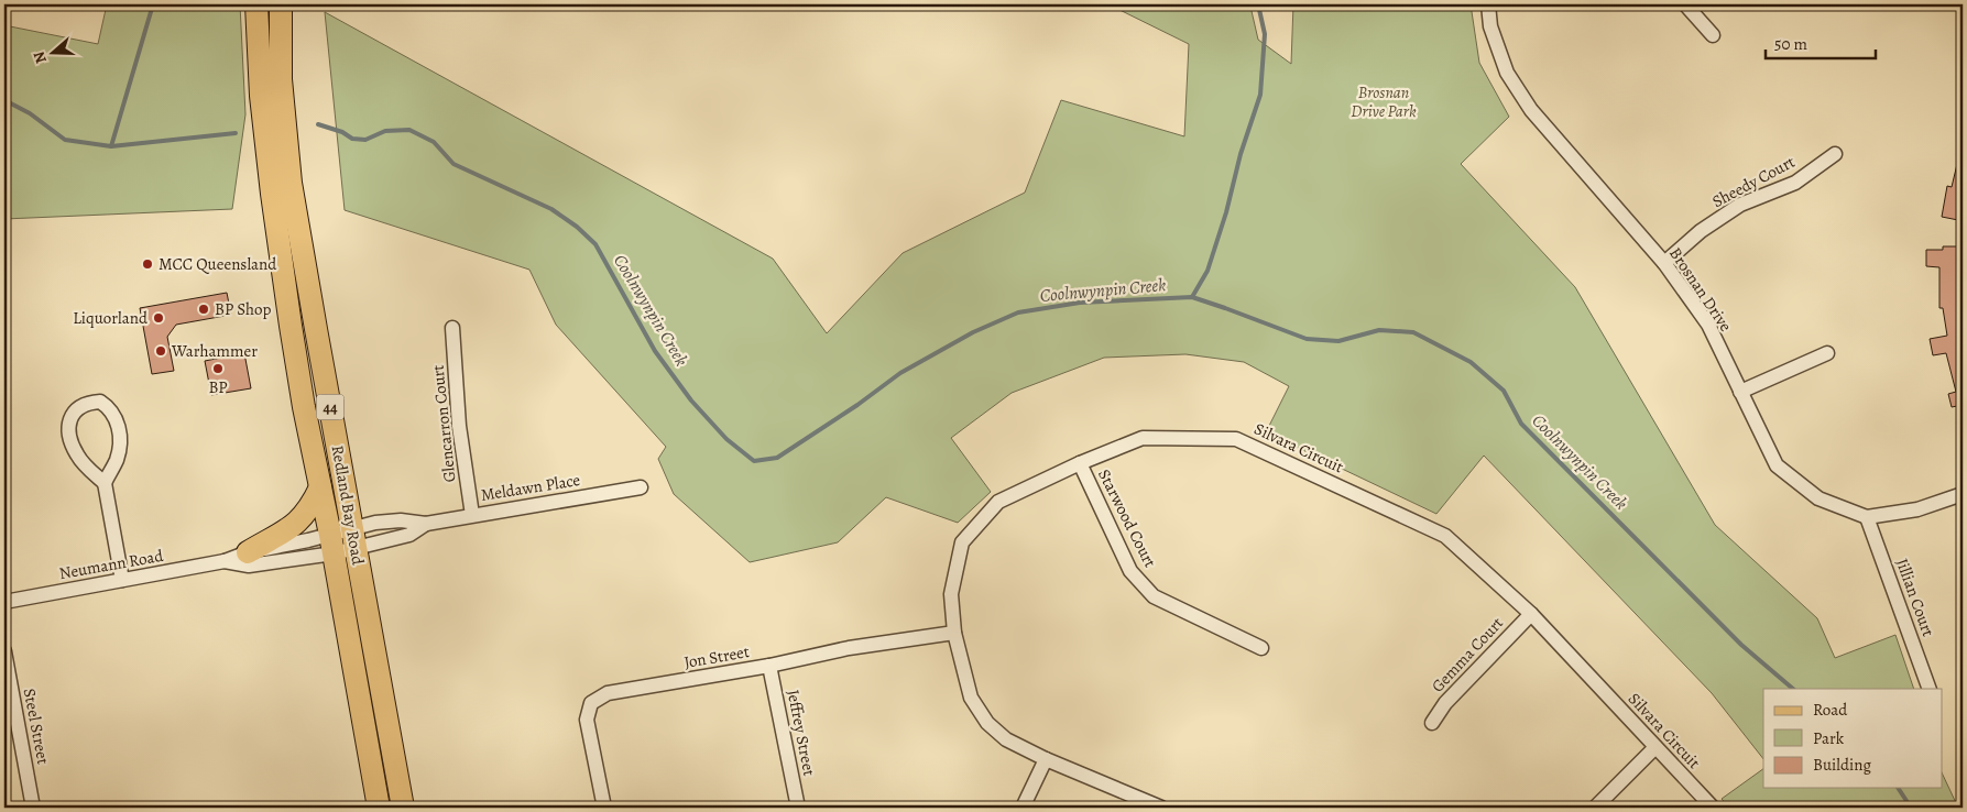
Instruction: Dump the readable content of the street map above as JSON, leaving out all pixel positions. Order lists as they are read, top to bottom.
{
  "streets": {
    "main road": ["44", "Redland Bay Road"],
    "street": [
      "Sheedy Court",
      "Brosnan Drive",
      "Glencarron Court",
      "Silvara Circuit",
      "Meldawn Place",
      "Starwood Court",
      "Neumann Road",
      "Jillian Court",
      "Gemma Court",
      "Jon Street",
      "Steel Street",
      "Jeffrey Street"
    ]
  },
  "crossings": [
    ["Sheedy Court", "Brosnan Drive"],
    ["Brosnan Drive", "Jillian Court"],
    ["Glencarron Court", "Meldawn Place"],
    ["Silvara Circuit", "Starwood Court"],
    ["Silvara Circuit", "Gemma Court"],
    ["Silvara Circuit", "Jon Street"],
    ["Meldawn Place", "Redland Bay Road"],
    ["Meldawn Place", "Neumann Road"],
    ["Redland Bay Road", "Neumann Road"],
    ["Jon Street", "Jeffrey Street"]
  ],
  "water": ["Coolnwynpin Creek"],
  "parks": ["Brosnan Drive Park"],
  "places": [
    "MCC Queensland",
    "BP Shop",
    "Liquorland",
    "Warhammer",
    "BP"
  ],
  "legend": ["Road", "Park", "Building"],
  "scale_bar": "50 m",
  "north": "left"
}
